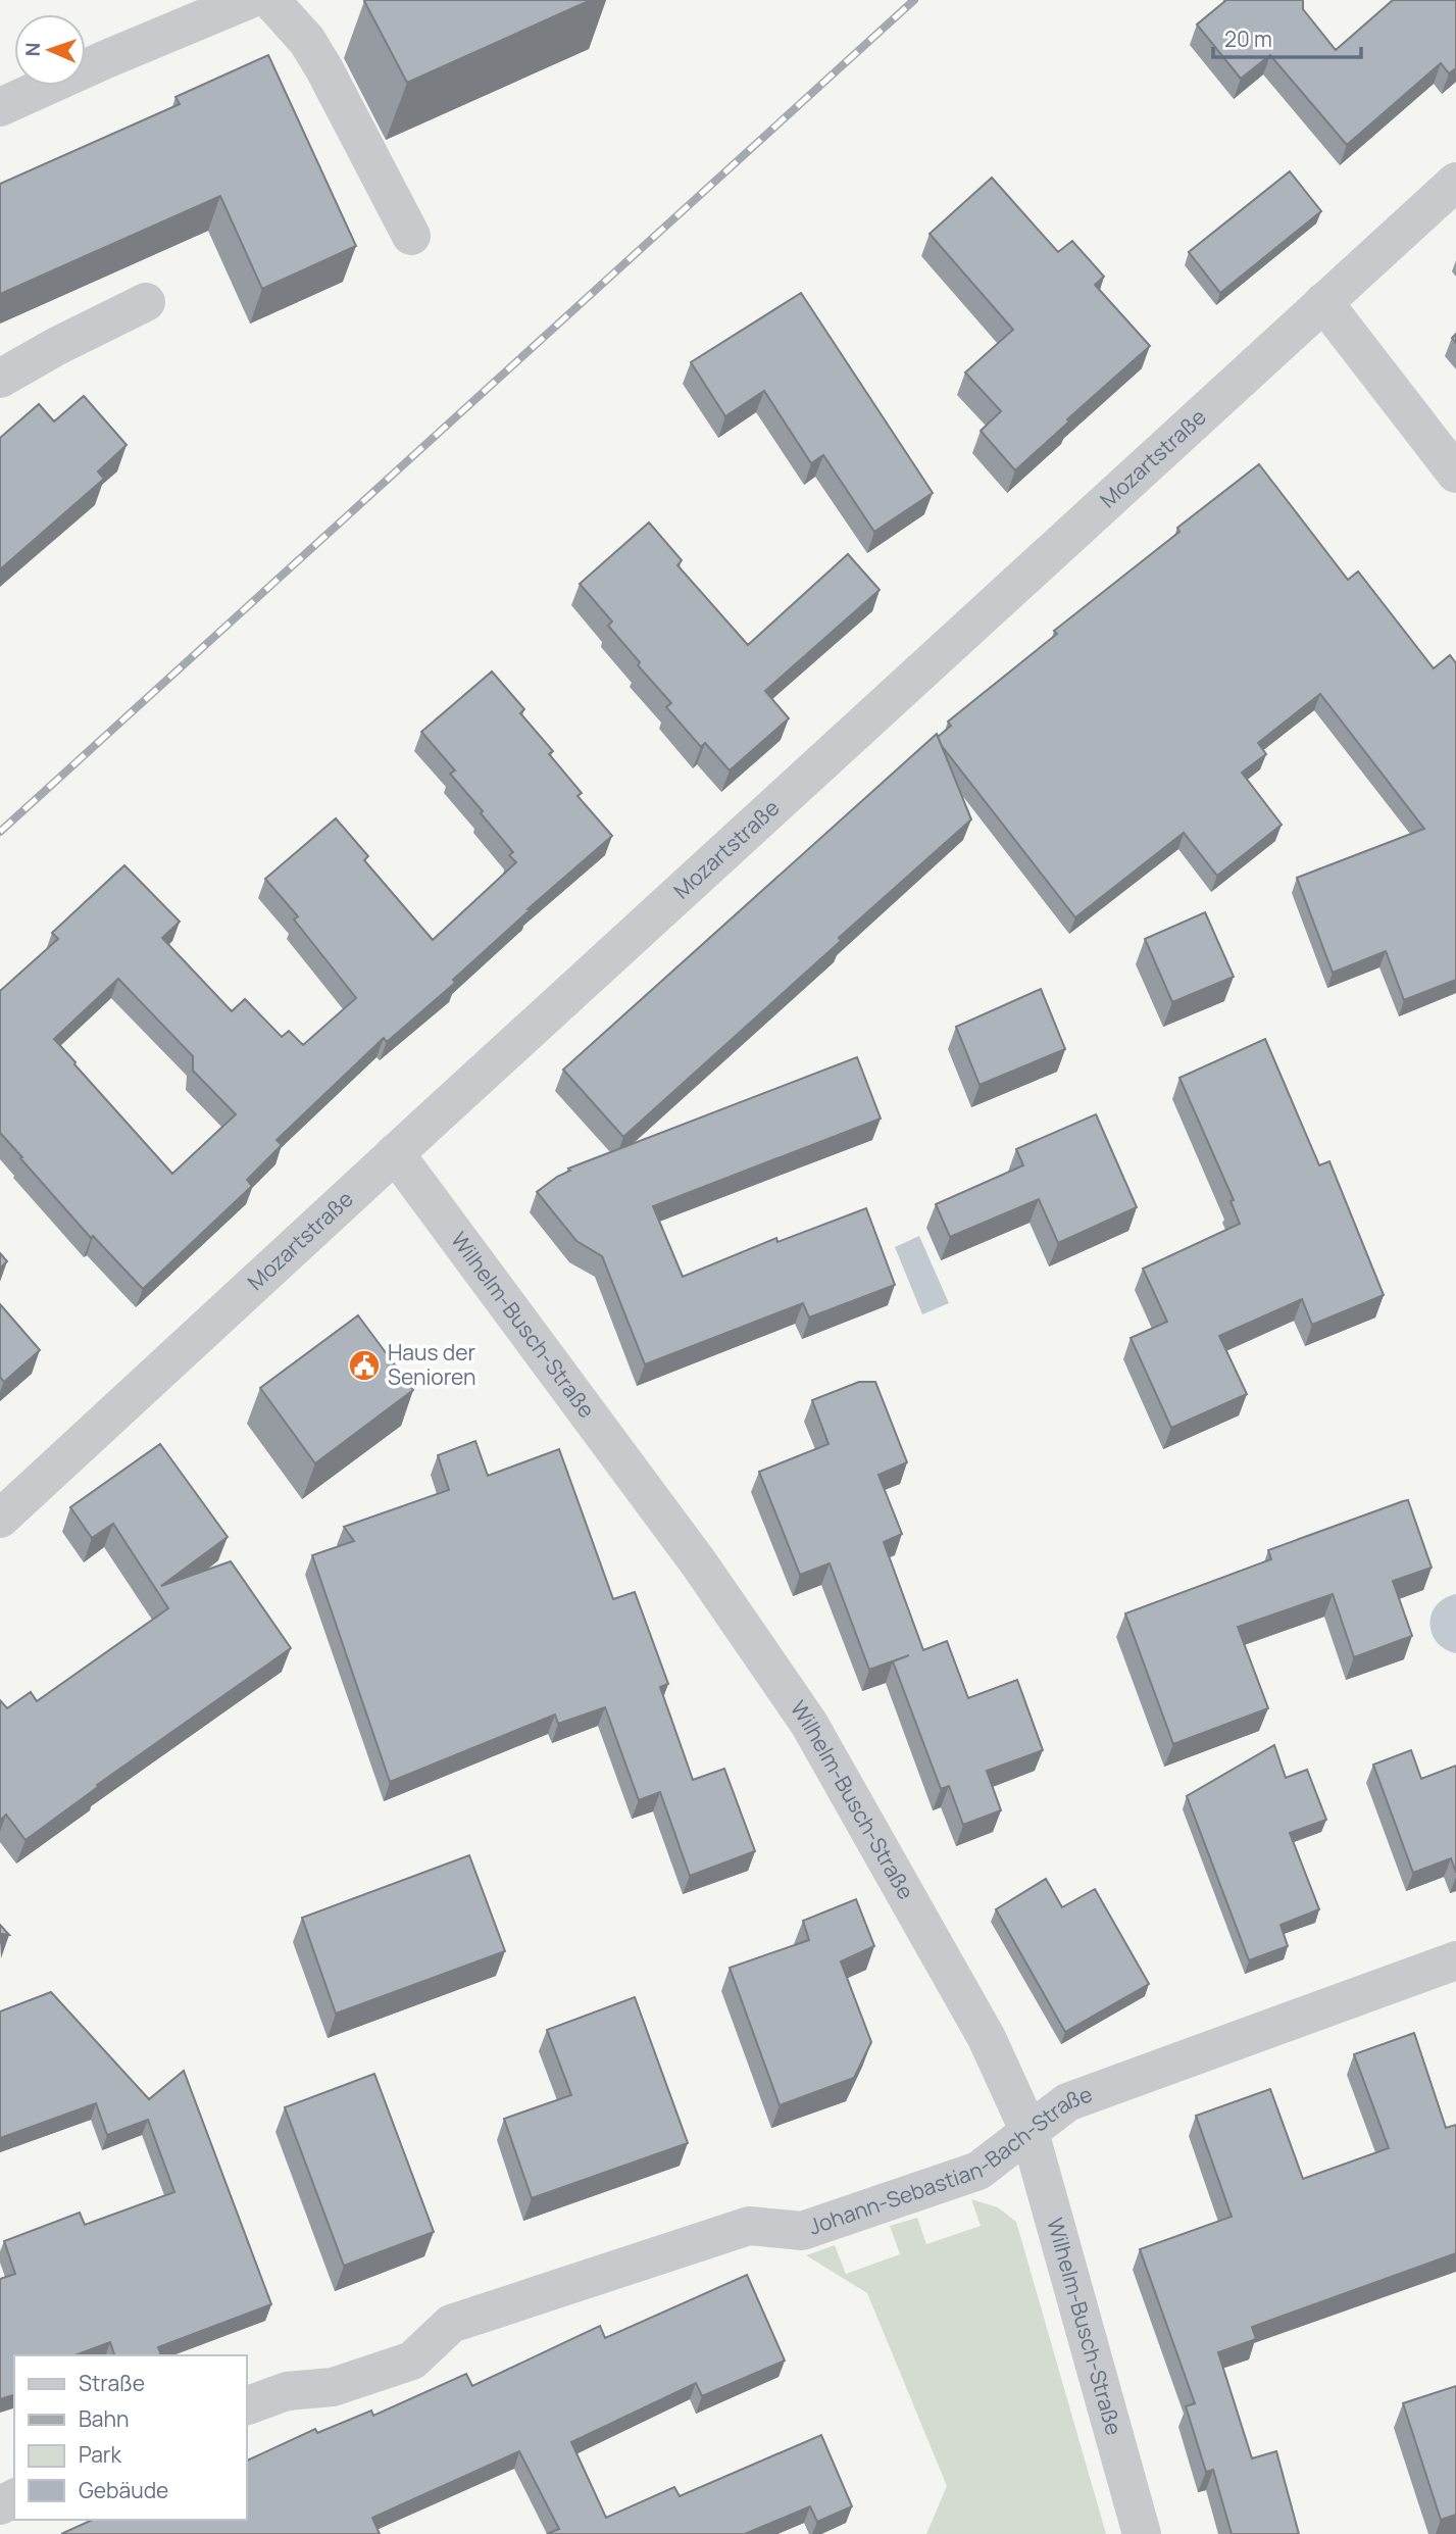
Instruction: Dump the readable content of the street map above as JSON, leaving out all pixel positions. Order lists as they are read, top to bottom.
{
  "streets": {
    "street": ["Mozartstraße", "Wilhelm-Busch-Straße", "Johann-Sebastian-Bach-Straße"]
  },
  "crossings": [
    ["Mozartstraße", "Wilhelm-Busch-Straße"],
    ["Wilhelm-Busch-Straße", "Johann-Sebastian-Bach-Straße"]
  ],
  "places": {
    "public building": ["Haus der Senioren"]
  },
  "legend": [
    "Straße",
    "Bahn",
    "Park",
    "Gebäude"
  ],
  "scale_bar": "20 m",
  "north": "left"
}
